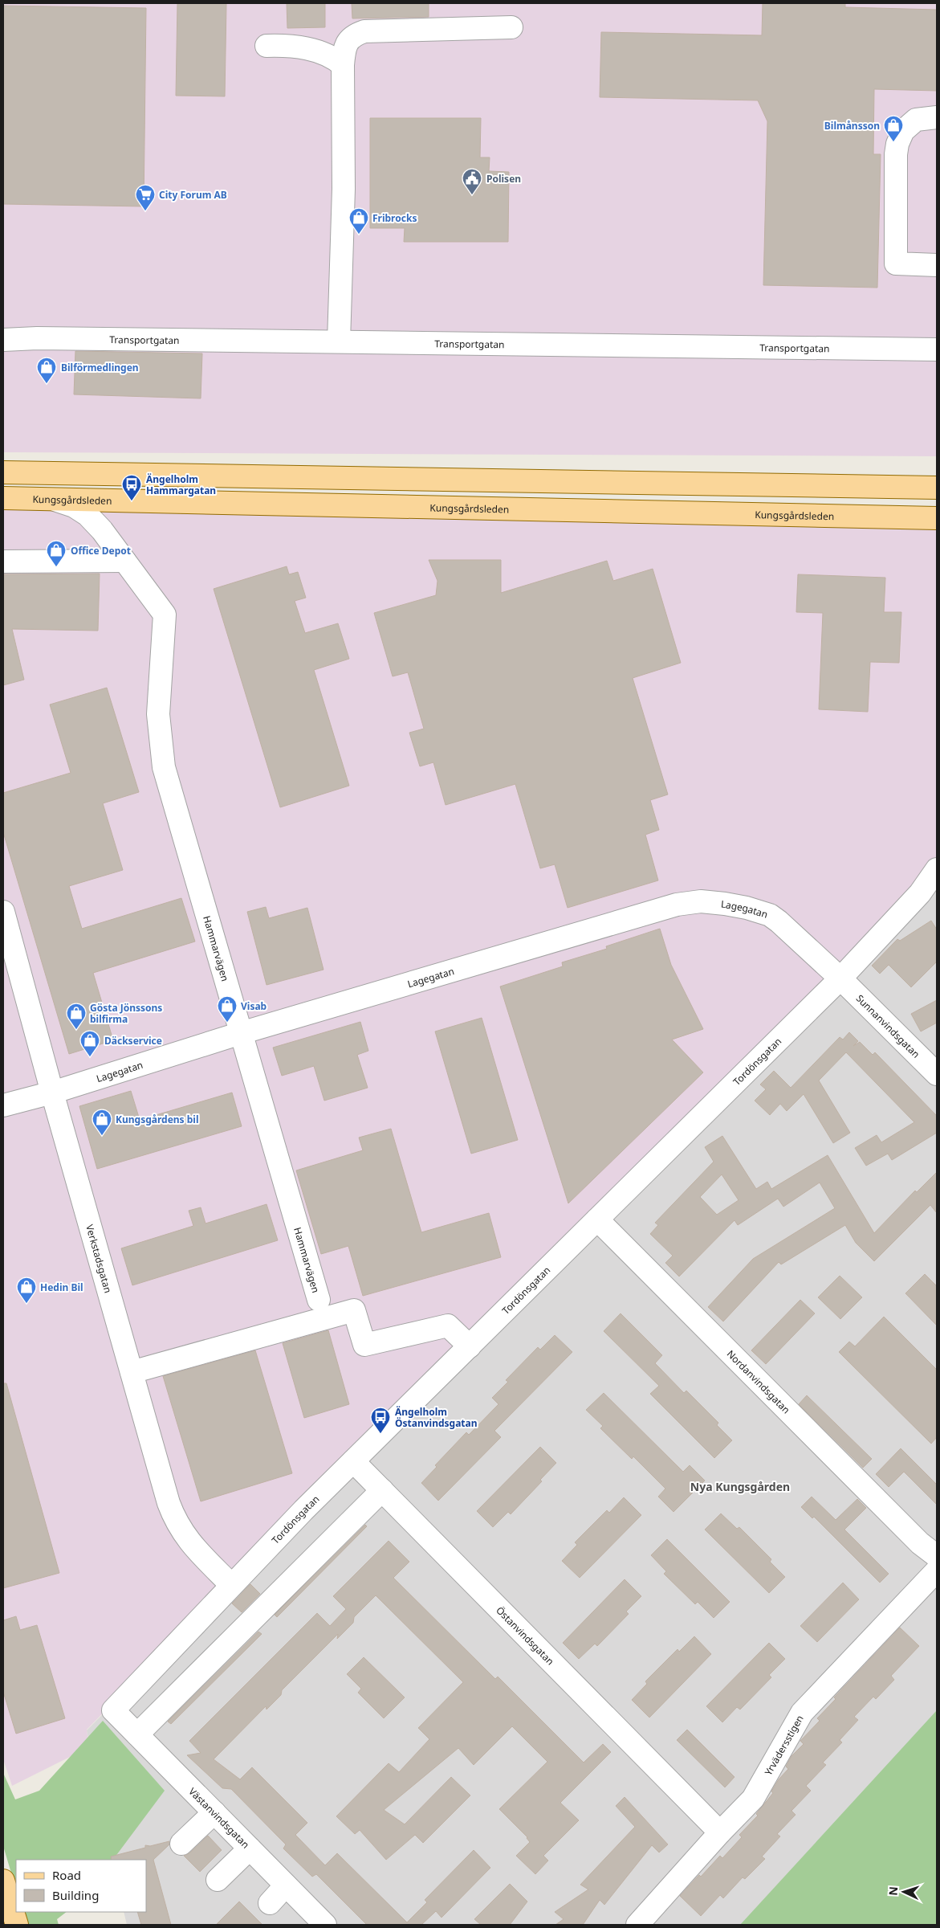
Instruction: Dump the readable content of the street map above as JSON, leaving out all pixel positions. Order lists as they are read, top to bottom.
{
  "streets": {
    "main road": ["Kungsgårdsleden"],
    "street": [
      "Transportgatan",
      "Lagegatan",
      "Hammarvägen",
      "Sunnanvindsgatan",
      "Tordönsgatan",
      "Verkstadsgatan",
      "Nordanvindsgatan",
      "Östanvindsgatan",
      "Yrvädersstigen",
      "Västanvindsgatan"
    ]
  },
  "crossings": [
    ["Lagegatan", "Hammarvägen"],
    ["Lagegatan", "Sunnanvindsgatan"],
    ["Lagegatan", "Tordönsgatan"],
    ["Lagegatan", "Verkstadsgatan"],
    ["Sunnanvindsgatan", "Tordönsgatan"],
    ["Tordönsgatan", "Verkstadsgatan"],
    ["Tordönsgatan", "Nordanvindsgatan"],
    ["Tordönsgatan", "Östanvindsgatan"],
    ["Tordönsgatan", "Västanvindsgatan"],
    ["Östanvindsgatan", "Yrvädersstigen"]
  ],
  "districts": ["Nya Kungsgården"],
  "places": {
    "shop": [
      "Bilmånsson",
      "Fribrocks",
      "Bilförmedlingen",
      "Office Depot",
      "Visab",
      "Gösta Jönssons bilfirma",
      "Däckservice",
      "Kungsgårdens bil",
      "Hedin Bil"
    ],
    "public building": ["Polisen"],
    "supermarket": ["City Forum AB"],
    "bus stop": ["Ängelholm Hammargatan", "Ängelholm Östanvindsgatan"]
  },
  "legend": ["Road", "Building"],
  "north": "left"
}
